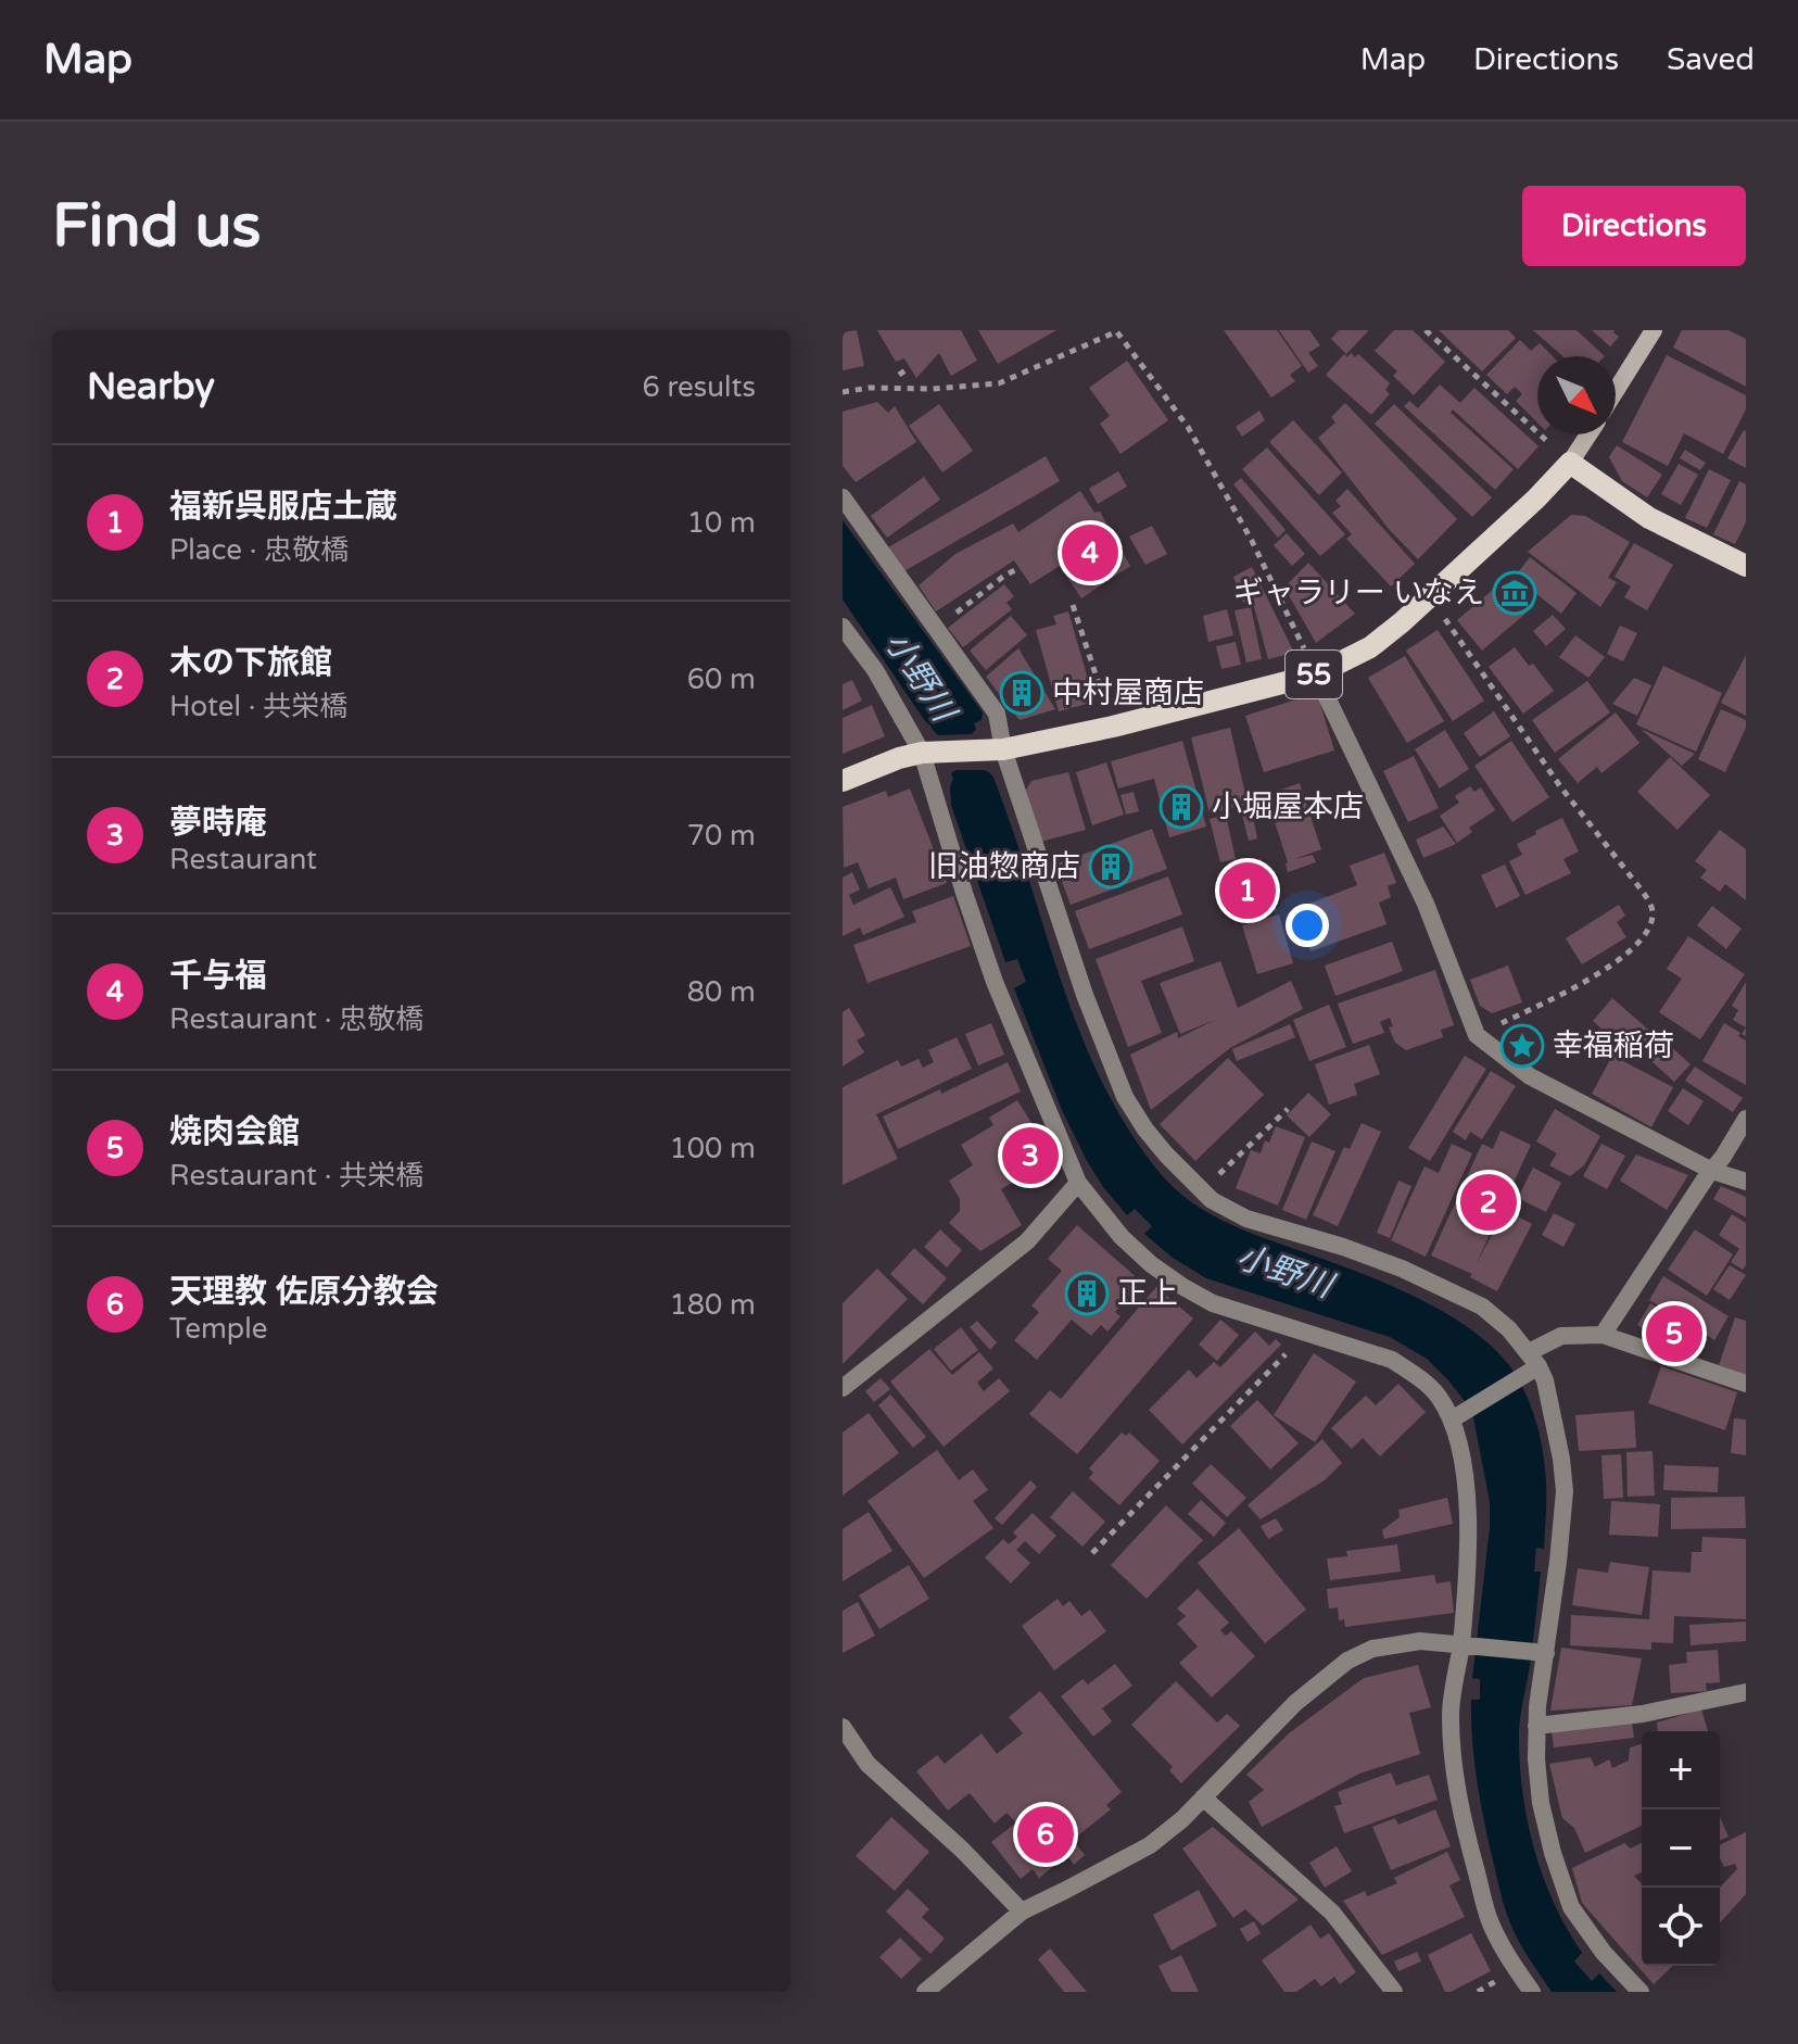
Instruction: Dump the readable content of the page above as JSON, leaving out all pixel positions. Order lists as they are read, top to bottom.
{
  "streets": {
    "main road": ["55"]
  },
  "water": ["小野川"],
  "places": {
    "museum": ["ギャラリー いなえ"],
    "building": [
      "中村屋商店",
      "小堀屋本店",
      "旧油惣商店",
      "正上"
    ],
    "place": ["幸福稲荷"]
  },
  "north": "bottom right",
  "page": {
    "header": "Map",
    "nav": ["Map", "Directions", "Saved"],
    "buttons": "Directions",
    "title": "Find us",
    "heading": ["Nearby", "6 results"],
    "list": [
      {
        "mark": "1",
        "name": "福新呉服店土蔵",
        "note": "Place · 忠敬橋",
        "value": "10 m"
      },
      {
        "mark": "2",
        "name": "木の下旅館",
        "note": "Hotel · 共栄橋",
        "value": "60 m"
      },
      {
        "mark": "3",
        "name": "夢時庵",
        "note": "Restaurant",
        "value": "70 m"
      },
      {
        "mark": "4",
        "name": "千与福",
        "note": "Restaurant · 忠敬橋",
        "value": "80 m"
      },
      {
        "mark": "5",
        "name": "焼肉会館",
        "note": "Restaurant · 共栄橋",
        "value": "100 m"
      },
      {
        "mark": "6",
        "name": "天理教 佐原分教会",
        "note": "Temple",
        "value": "180 m"
      }
    ],
    "pins": [
      "4",
      "1",
      "3",
      "2",
      "5",
      "6"
    ],
    "map_buttons": ["+", "−"]
  }
}
